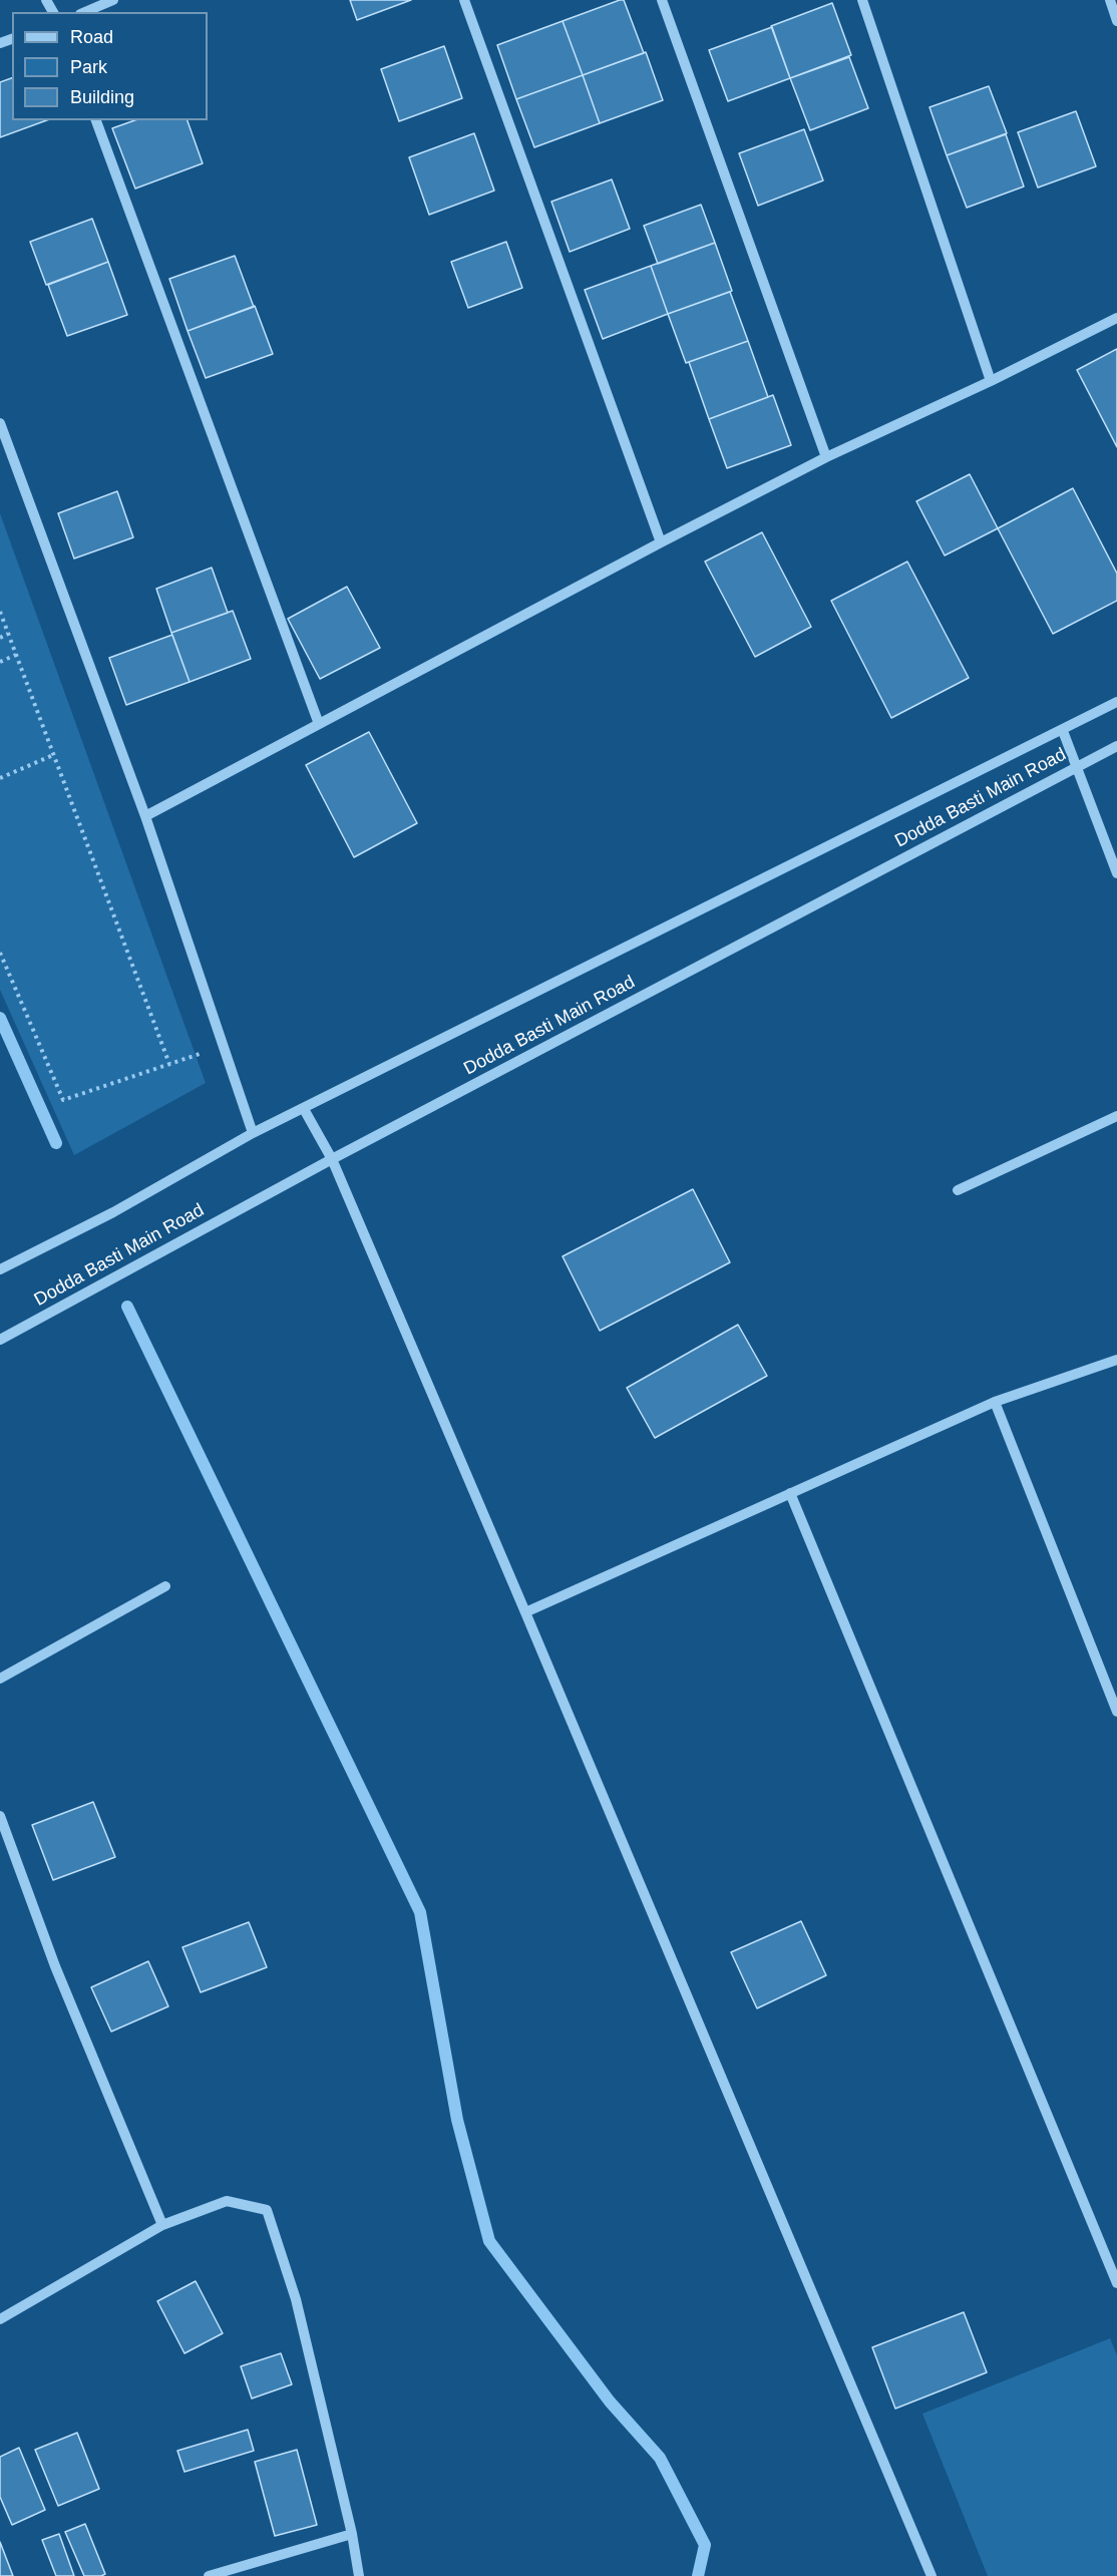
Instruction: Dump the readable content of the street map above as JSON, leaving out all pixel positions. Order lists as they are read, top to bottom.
{
  "streets": {
    "street": ["Dodda Basti Main Road"]
  },
  "legend": ["Road", "Park", "Building"]
}
